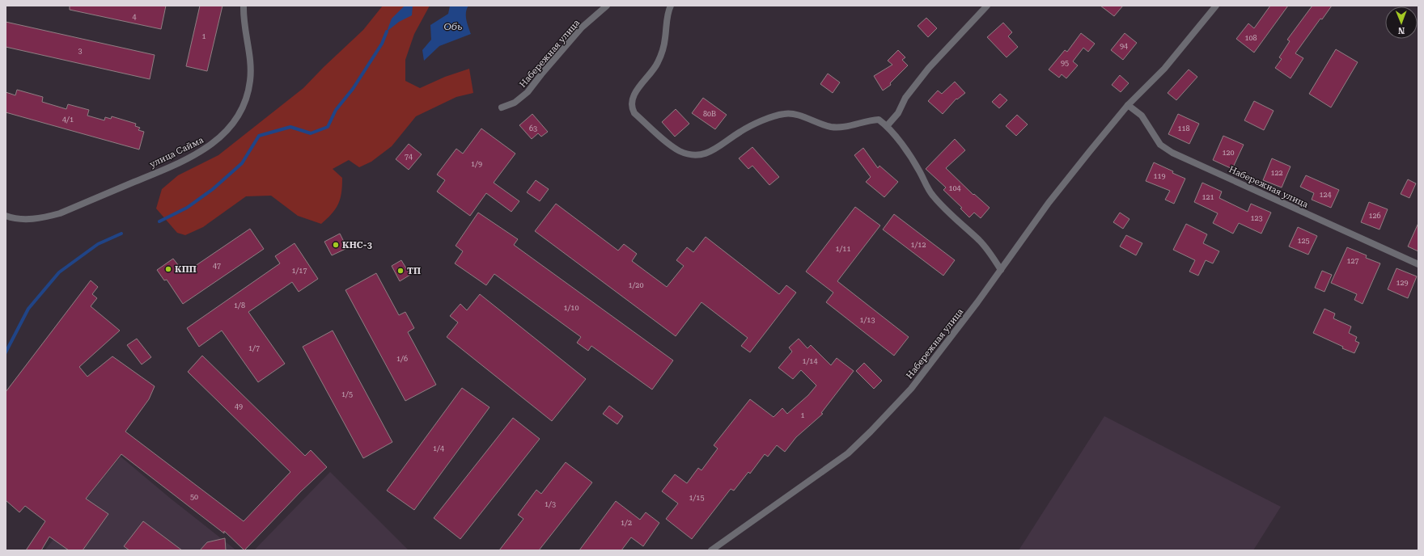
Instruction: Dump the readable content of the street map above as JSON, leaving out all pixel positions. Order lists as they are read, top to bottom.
{
  "streets": {
    "street": ["Набережная улица", "улица Сайма"]
  },
  "water": ["Обь"],
  "places": ["КНС-3", "КПП", "ТП"],
  "house_numbers": [
    "4",
    "1",
    "108",
    "94",
    "3",
    "95",
    "80В",
    "4/1",
    "63",
    "118",
    "120",
    "74",
    "1/9",
    "122",
    "119",
    "104",
    "124",
    "121",
    "126",
    "123",
    "125",
    "1/12",
    "1/11",
    "127",
    "47",
    "1/17",
    "129",
    "1/20",
    "1/8",
    "1/10",
    "1/13",
    "1/7",
    "1/6",
    "1/14",
    "1/5",
    "49",
    "1",
    "1/4",
    "50",
    "1/15",
    "1/3",
    "1/2"
  ],
  "north": "bottom"
}
